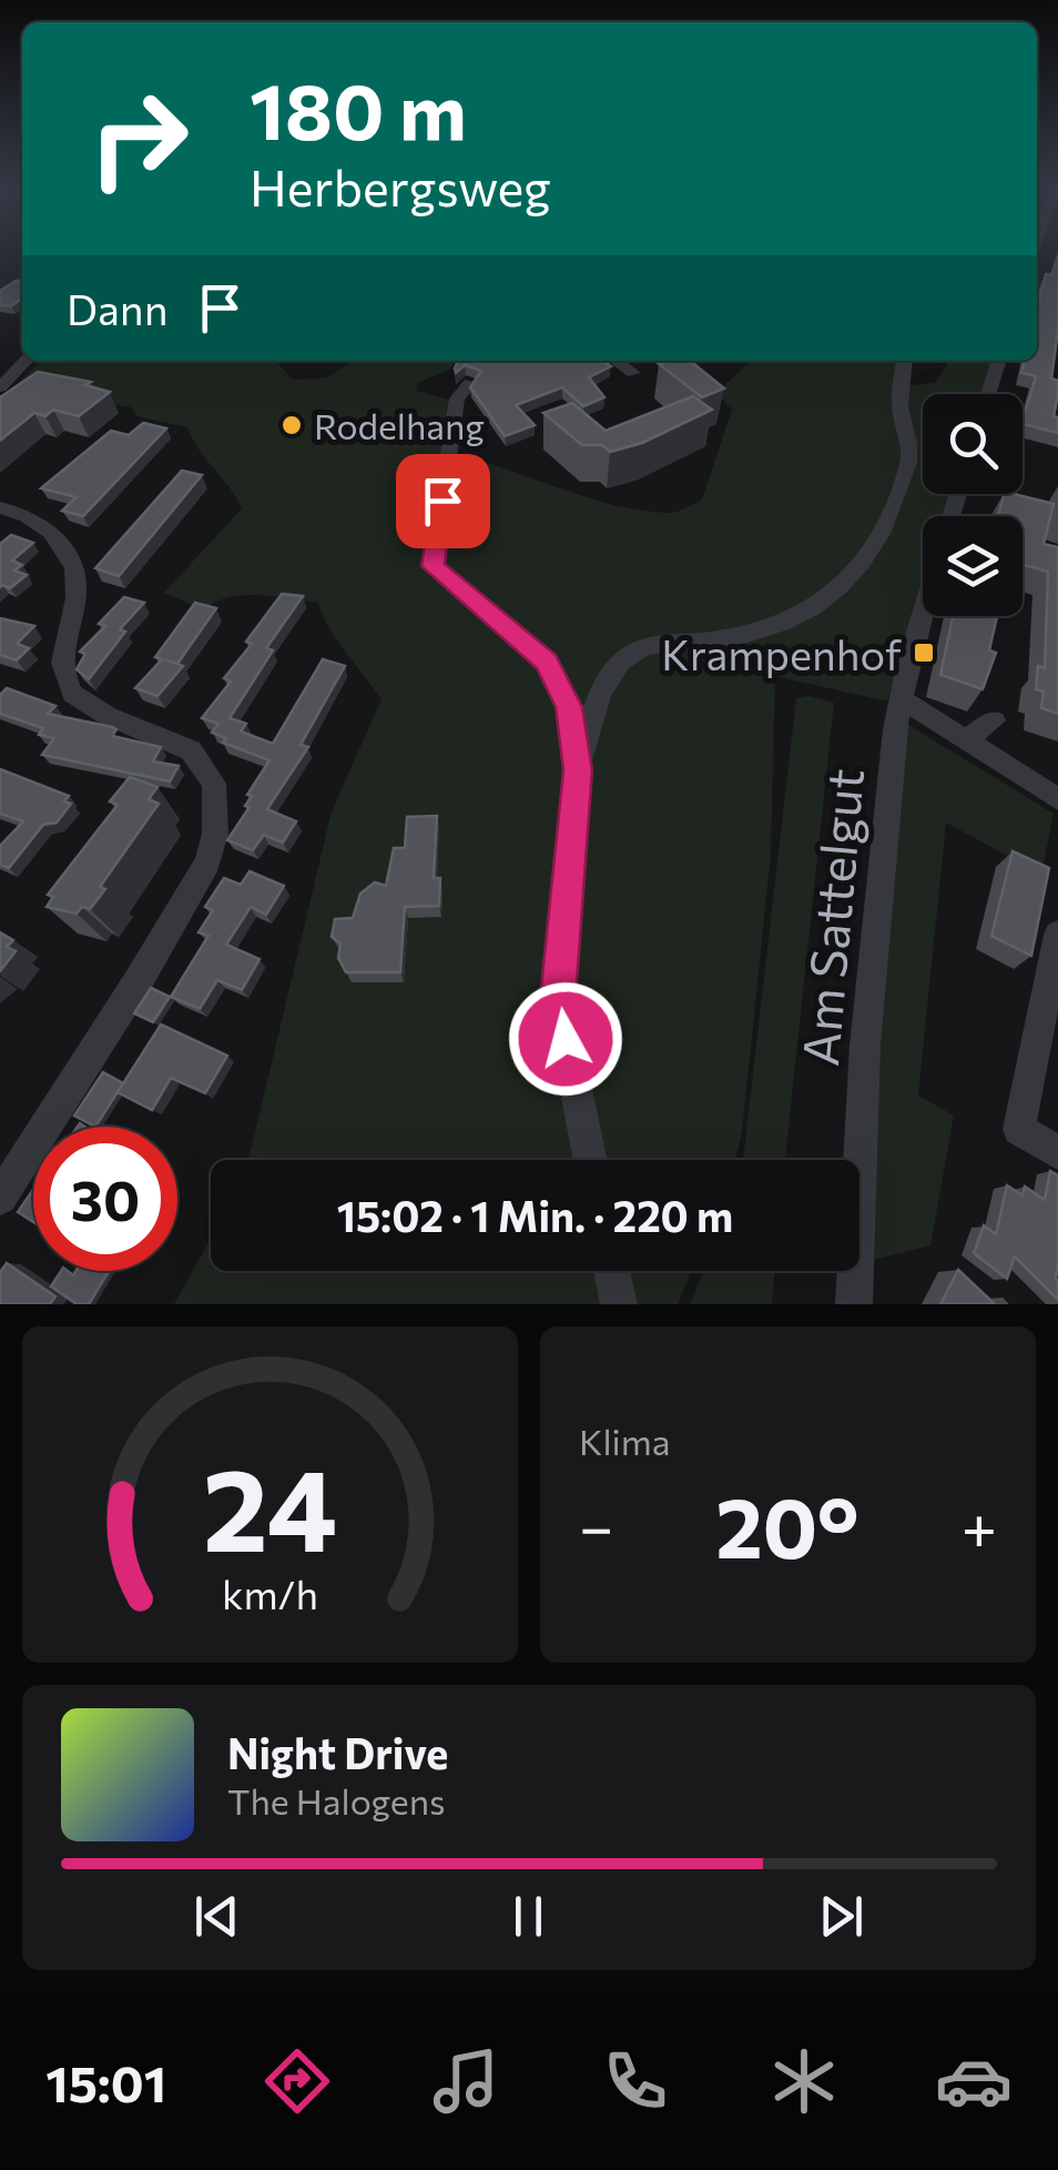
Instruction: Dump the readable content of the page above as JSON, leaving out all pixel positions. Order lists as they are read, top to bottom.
{
  "streets": {
    "street": ["Am Sattelgut"]
  },
  "places": {
    "other": ["Rodelhang"],
    "transit": ["Krampenhof"]
  },
  "page": {
    "turn": ["180 m", "Herbergsweg"],
    "then": "Dann",
    "limit": "30",
    "trip": "15:02 · 1 Min. · 220 m",
    "tile": "Klima",
    "heat": ["−", "20°", "+"],
    "song": ["Night Drive", "The Halogens"],
    "tabs": "15:01",
    "gauge": ["24", "km/h"]
  }
}
